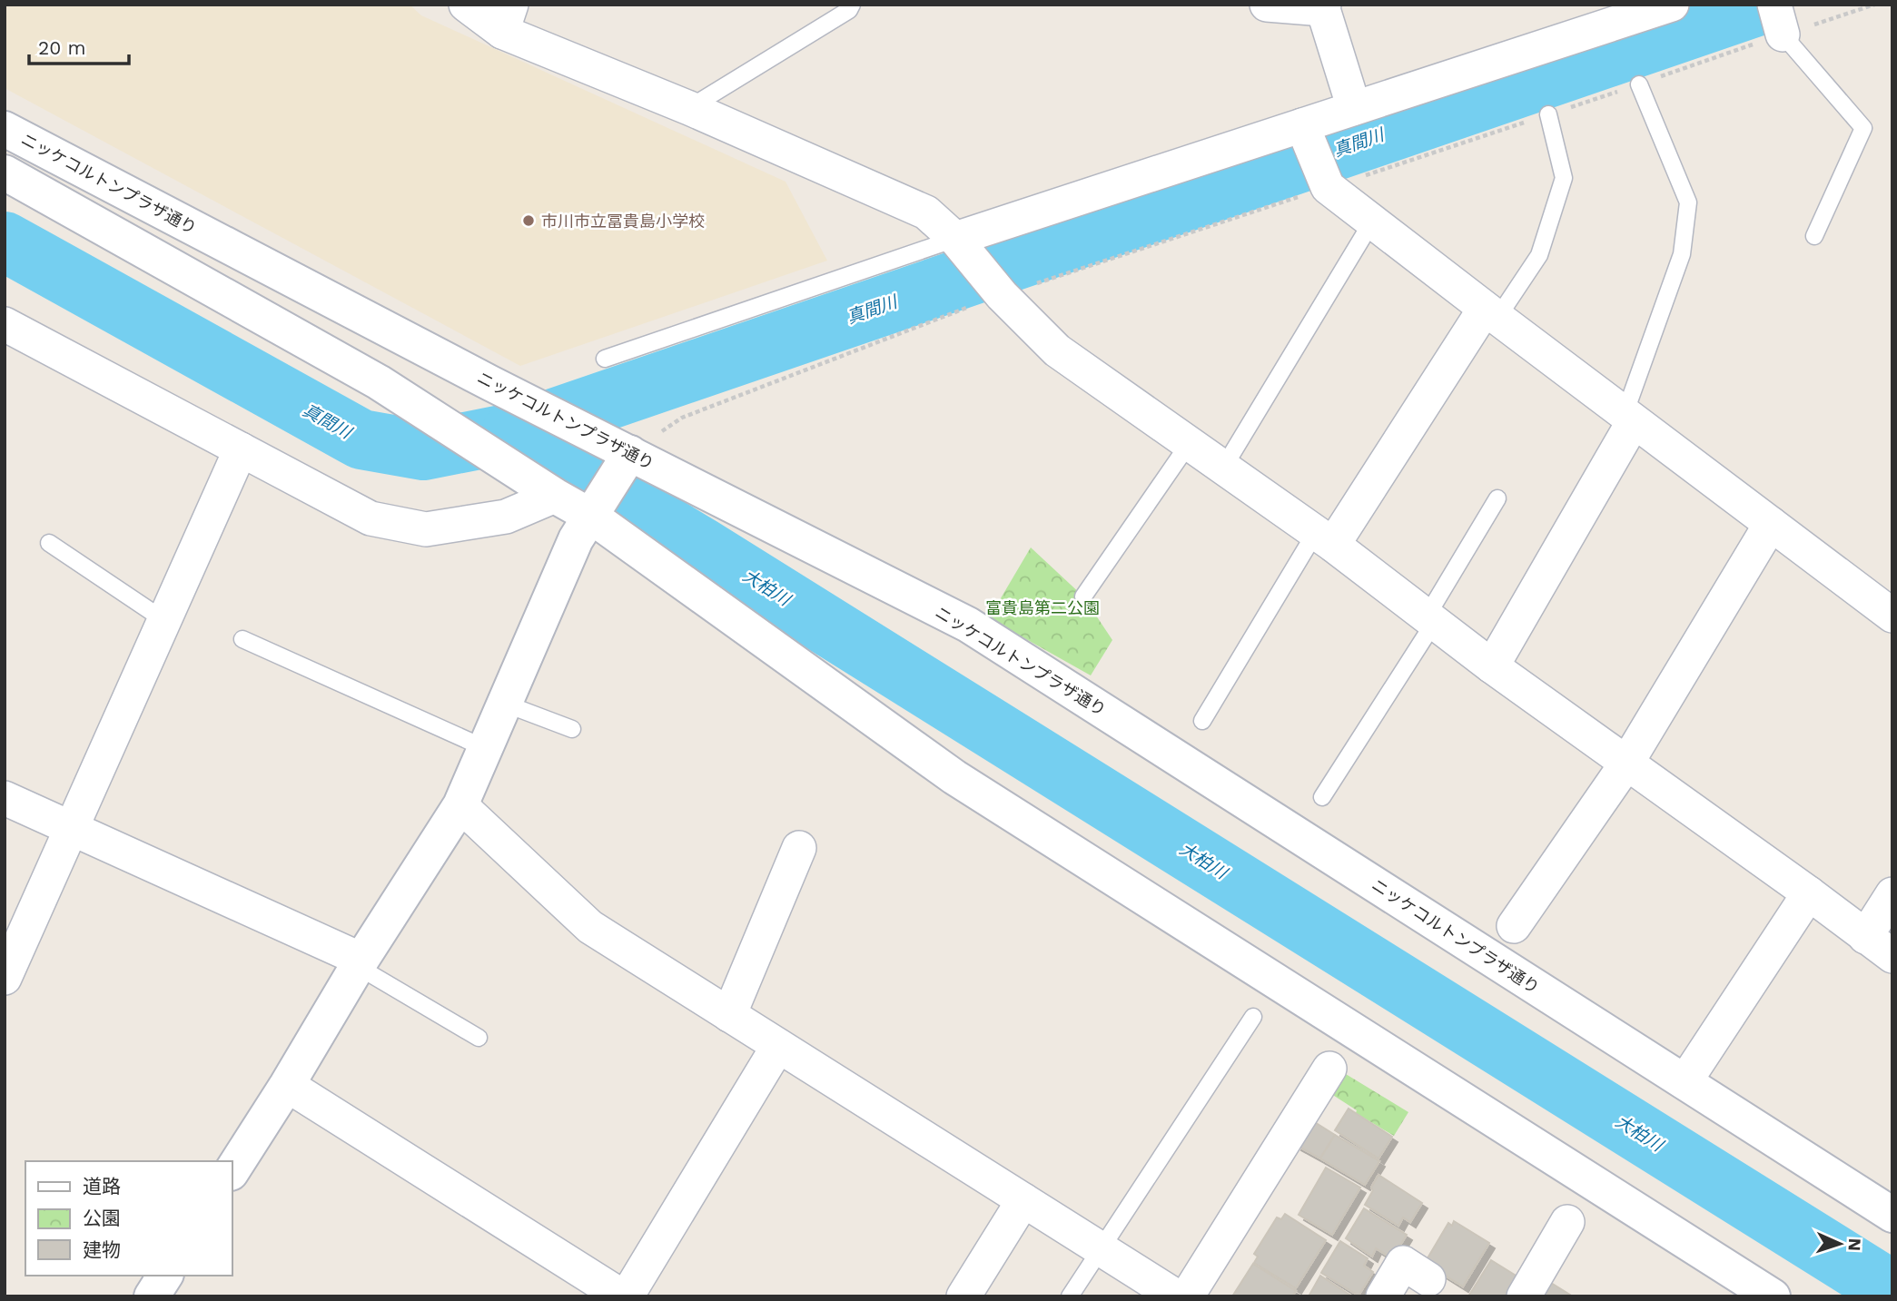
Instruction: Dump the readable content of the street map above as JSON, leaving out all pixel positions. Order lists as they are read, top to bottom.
{
  "streets": {
    "street": ["ニッケコルトンプラザ通り"]
  },
  "water": ["真間川", "大柏川"],
  "parks": ["富貴島第二公園"],
  "places": ["市川市立冨貴島小学校"],
  "legend": ["道路", "公園", "建物"],
  "scale_bar": "20 m",
  "north": "right"
}
